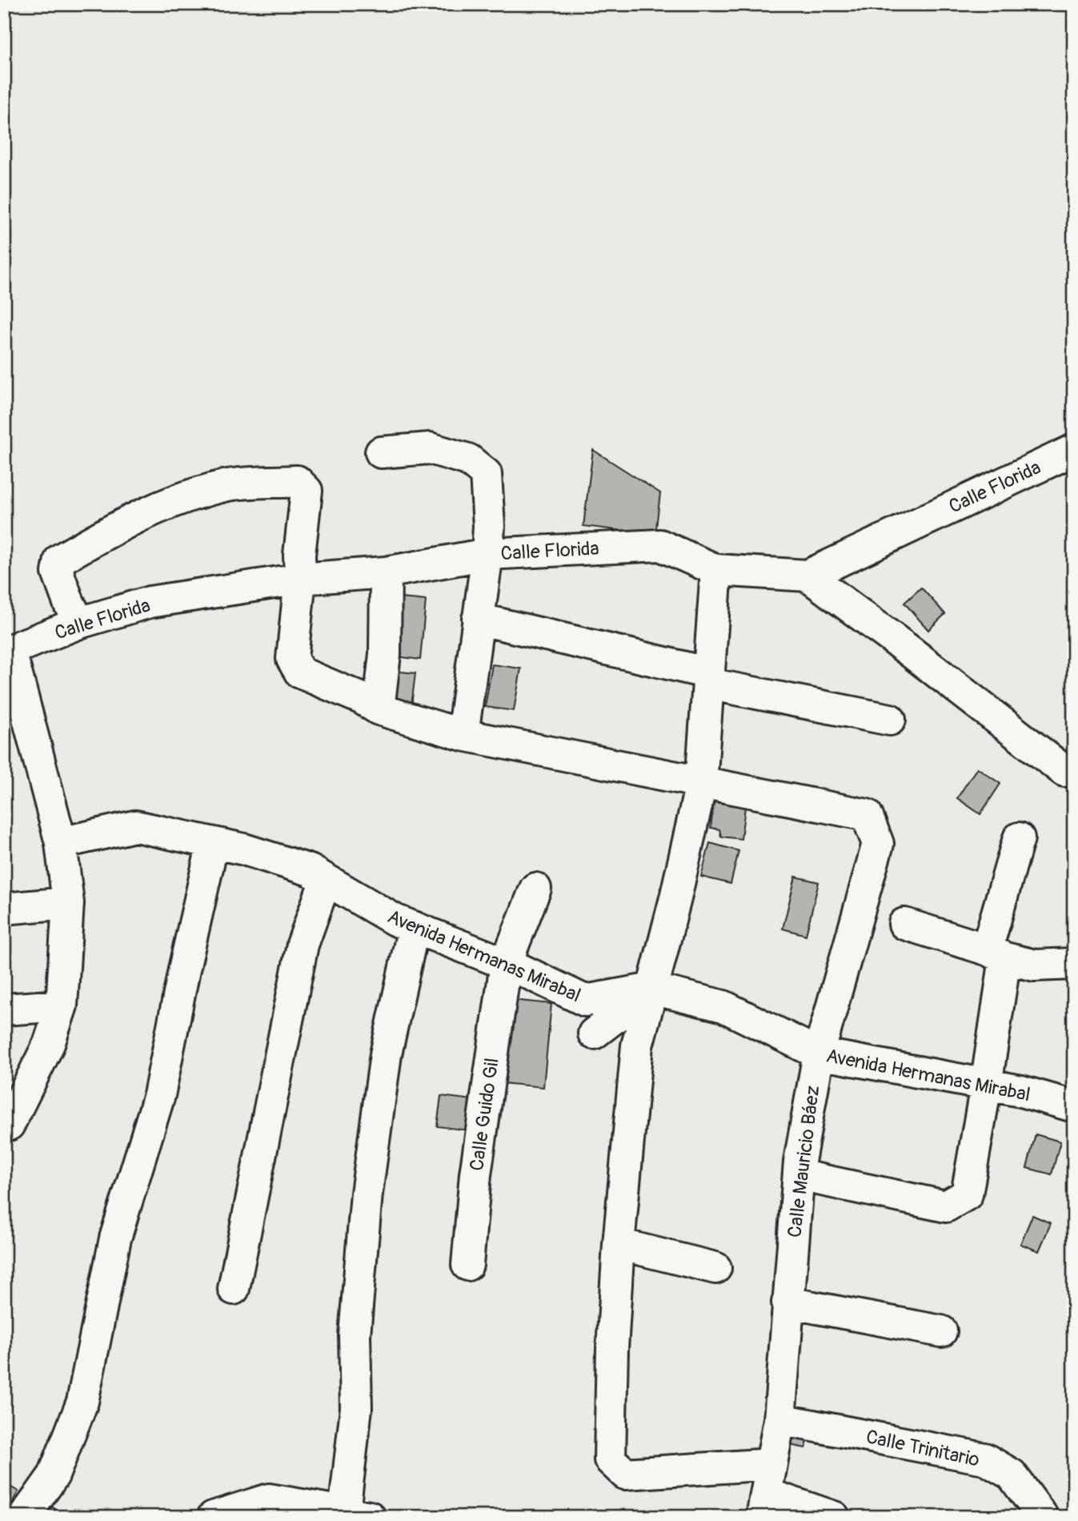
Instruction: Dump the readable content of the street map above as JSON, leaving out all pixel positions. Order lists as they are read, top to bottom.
{
  "streets": {
    "street": [
      "Calle Florida",
      "Avenida Hermanas Mirabal",
      "Calle Guido Gil",
      "Calle Mauricio Báez",
      "Calle Trinitario"
    ]
  },
  "crossings": [
    ["Avenida Hermanas Mirabal", "Calle Guido Gil"],
    ["Avenida Hermanas Mirabal", "Calle Mauricio Báez"],
    ["Calle Mauricio Báez", "Calle Trinitario"]
  ]
}
